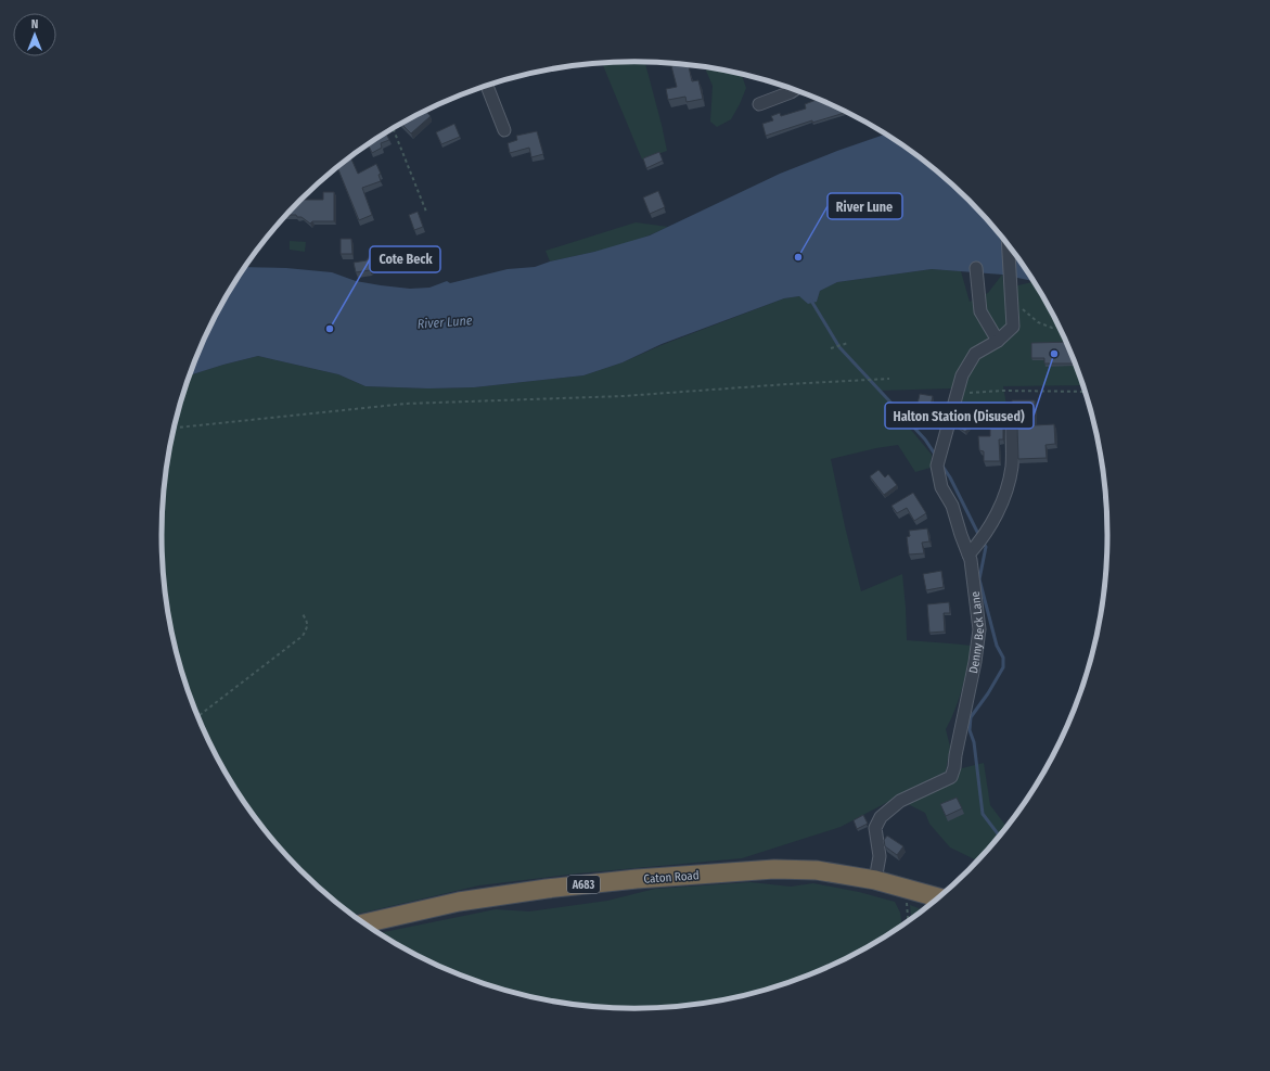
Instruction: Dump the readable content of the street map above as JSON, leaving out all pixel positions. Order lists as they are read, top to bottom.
{
  "streets": {
    "highway": ["Caton Road", "A683"],
    "street": ["Denny Beck Lane"]
  },
  "crossings": [
    ["Denny Beck Lane", "Caton Road"]
  ],
  "water": ["River Lune"],
  "places": ["River Lune", "Cote Beck", "Halton Station (Disused)"],
  "north": "top"
}
